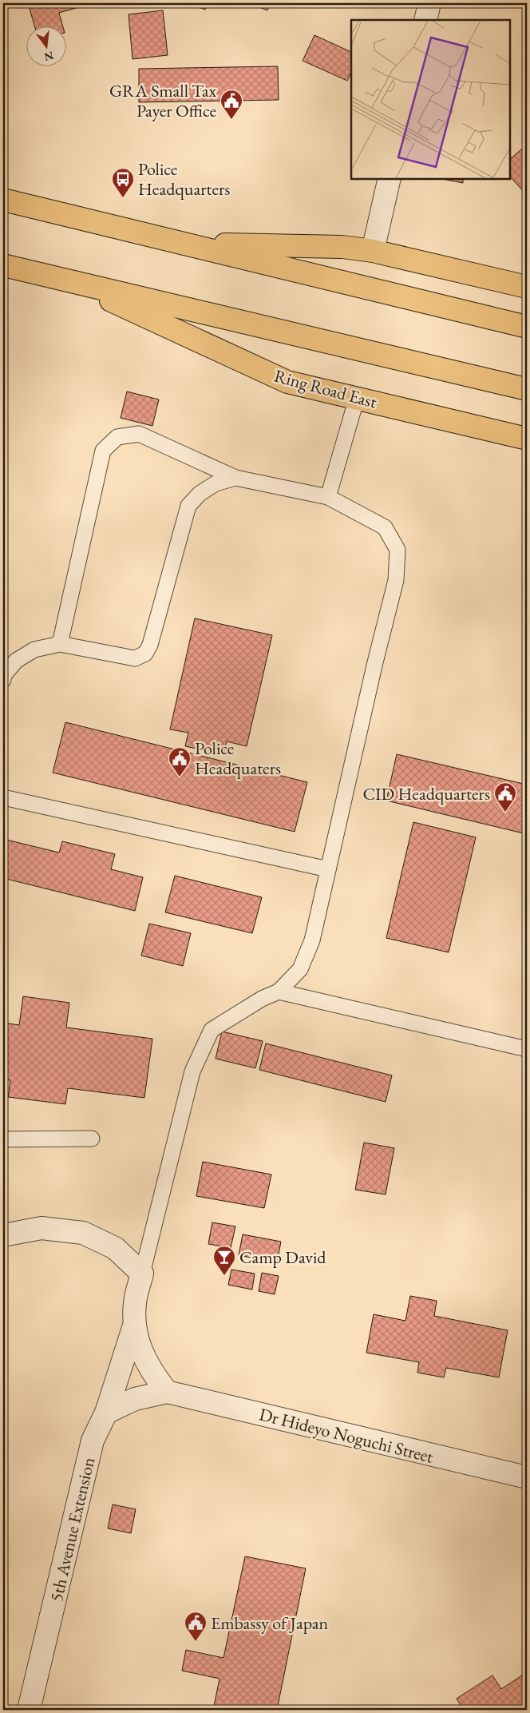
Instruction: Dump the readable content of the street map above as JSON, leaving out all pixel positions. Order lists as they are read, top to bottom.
{
  "streets": {
    "main road": ["Ring Road East"],
    "street": ["Dr Hideyo Noguchi Street", "5th Avenue Extension"]
  },
  "places": {
    "public building": [
      "GRA Small Tax Payer Office",
      "Police Headquaters",
      "CID Headquarters",
      "Embassy of Japan"
    ],
    "bus stop": ["Police Headquarters"],
    "bar": ["Camp David"]
  },
  "north": "bottom"
}
